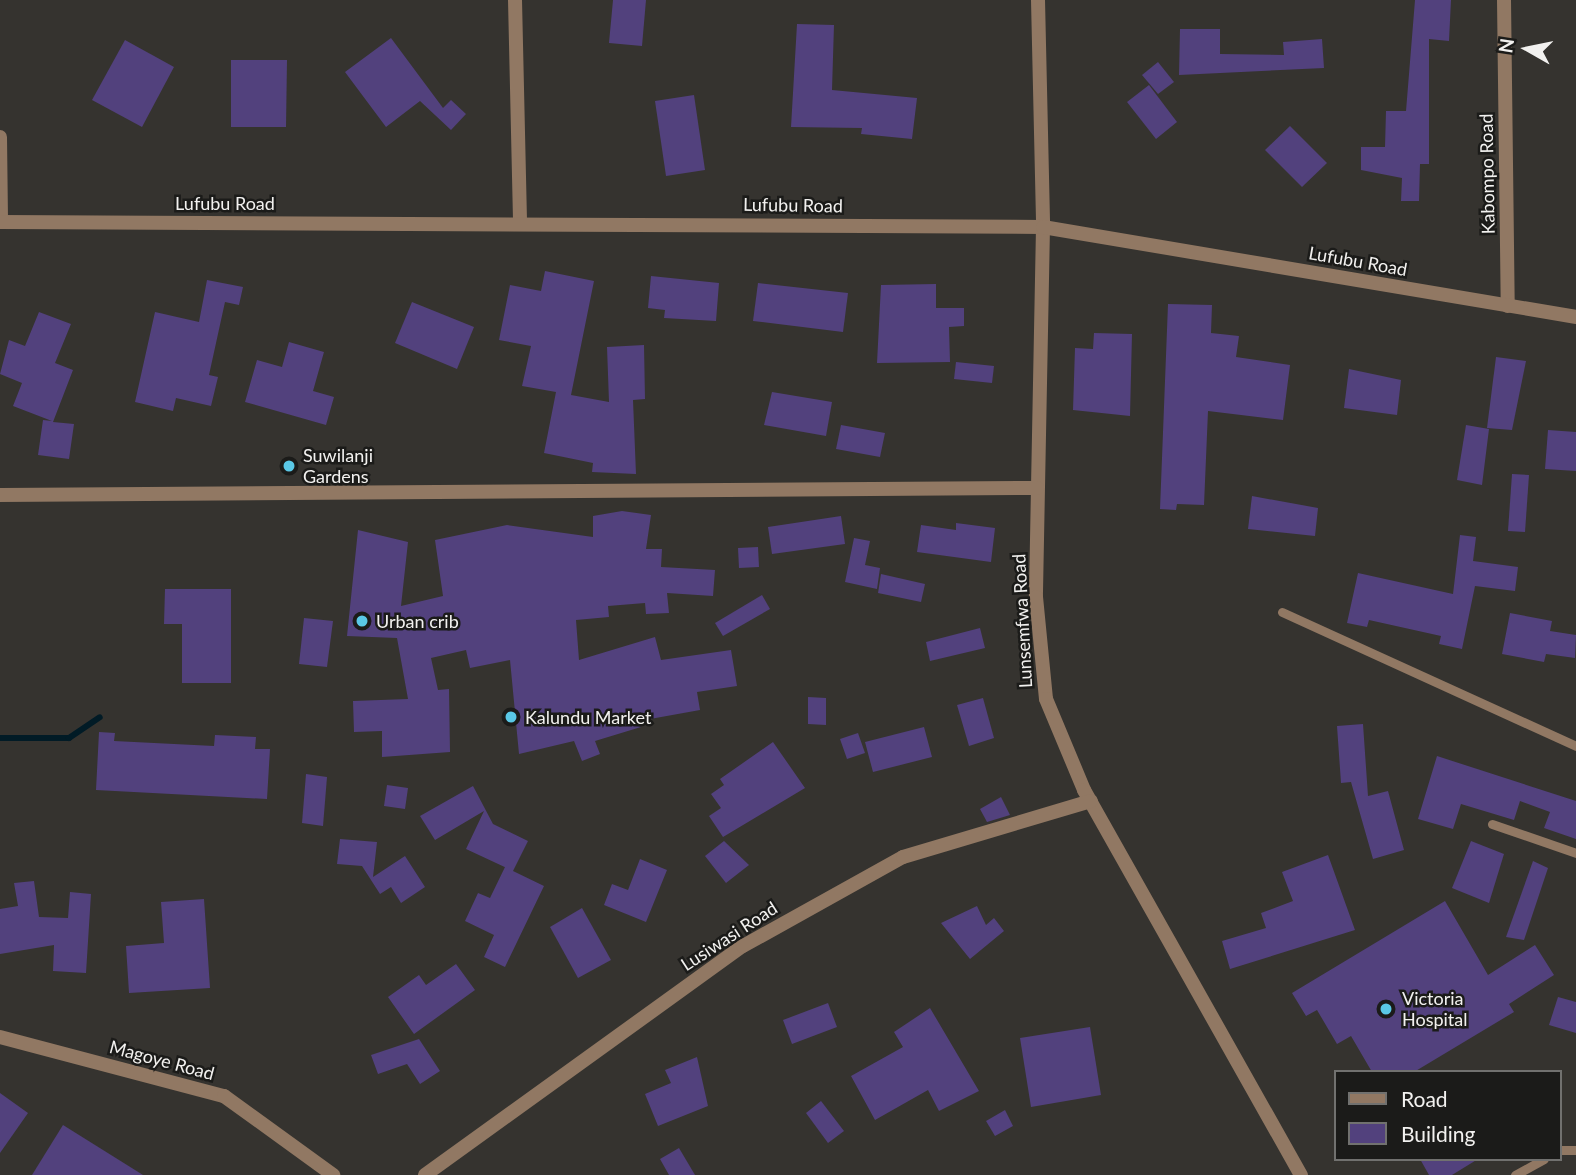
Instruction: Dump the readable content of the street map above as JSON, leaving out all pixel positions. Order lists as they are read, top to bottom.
{
  "streets": {
    "street": [
      "Kabompo Road",
      "Lufubu Road",
      "Lunsemfwa Road",
      "Lusiwasi Road",
      "Magoye Road"
    ]
  },
  "crossings": [
    ["Kabompo Road", "Lufubu Road"],
    ["Lufubu Road", "Lunsemfwa Road"],
    ["Lunsemfwa Road", "Lusiwasi Road"]
  ],
  "places": [
    "Suwilanji Gardens",
    "Urban crib",
    "Kalundu Market",
    "Victoria Hospital"
  ],
  "legend": ["Road", "Building"],
  "north": "left"
}
